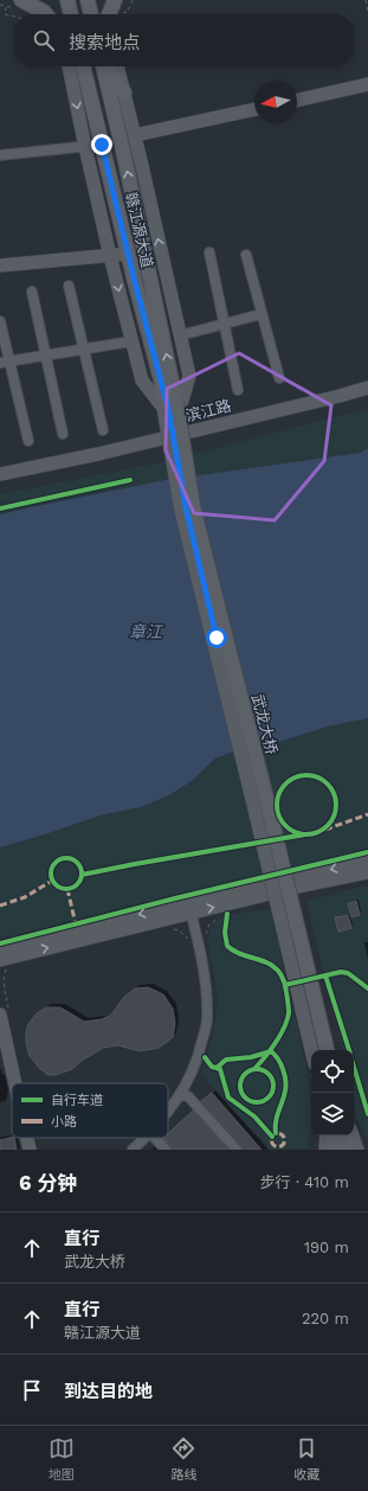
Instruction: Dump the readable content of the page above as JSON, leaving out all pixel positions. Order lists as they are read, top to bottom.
{
  "streets": {
    "main road": ["赣江源大道", "武龙大桥"],
    "street": ["滨江路"]
  },
  "crossings": [
    ["赣江源大道", "武龙大桥"]
  ],
  "water": ["章江"],
  "legend": ["自行车道", "小路"],
  "north": "left",
  "page": {
    "search": "搜索地点",
    "heading": ["6 分钟", "步行 · 410 m"],
    "list": [
      ["直行", "武龙大桥", "190 m"],
      ["直行", "赣江源大道", "220 m"],
      "到达目的地"
    ],
    "nav": ["地图", "路线", "收藏"]
  }
}
